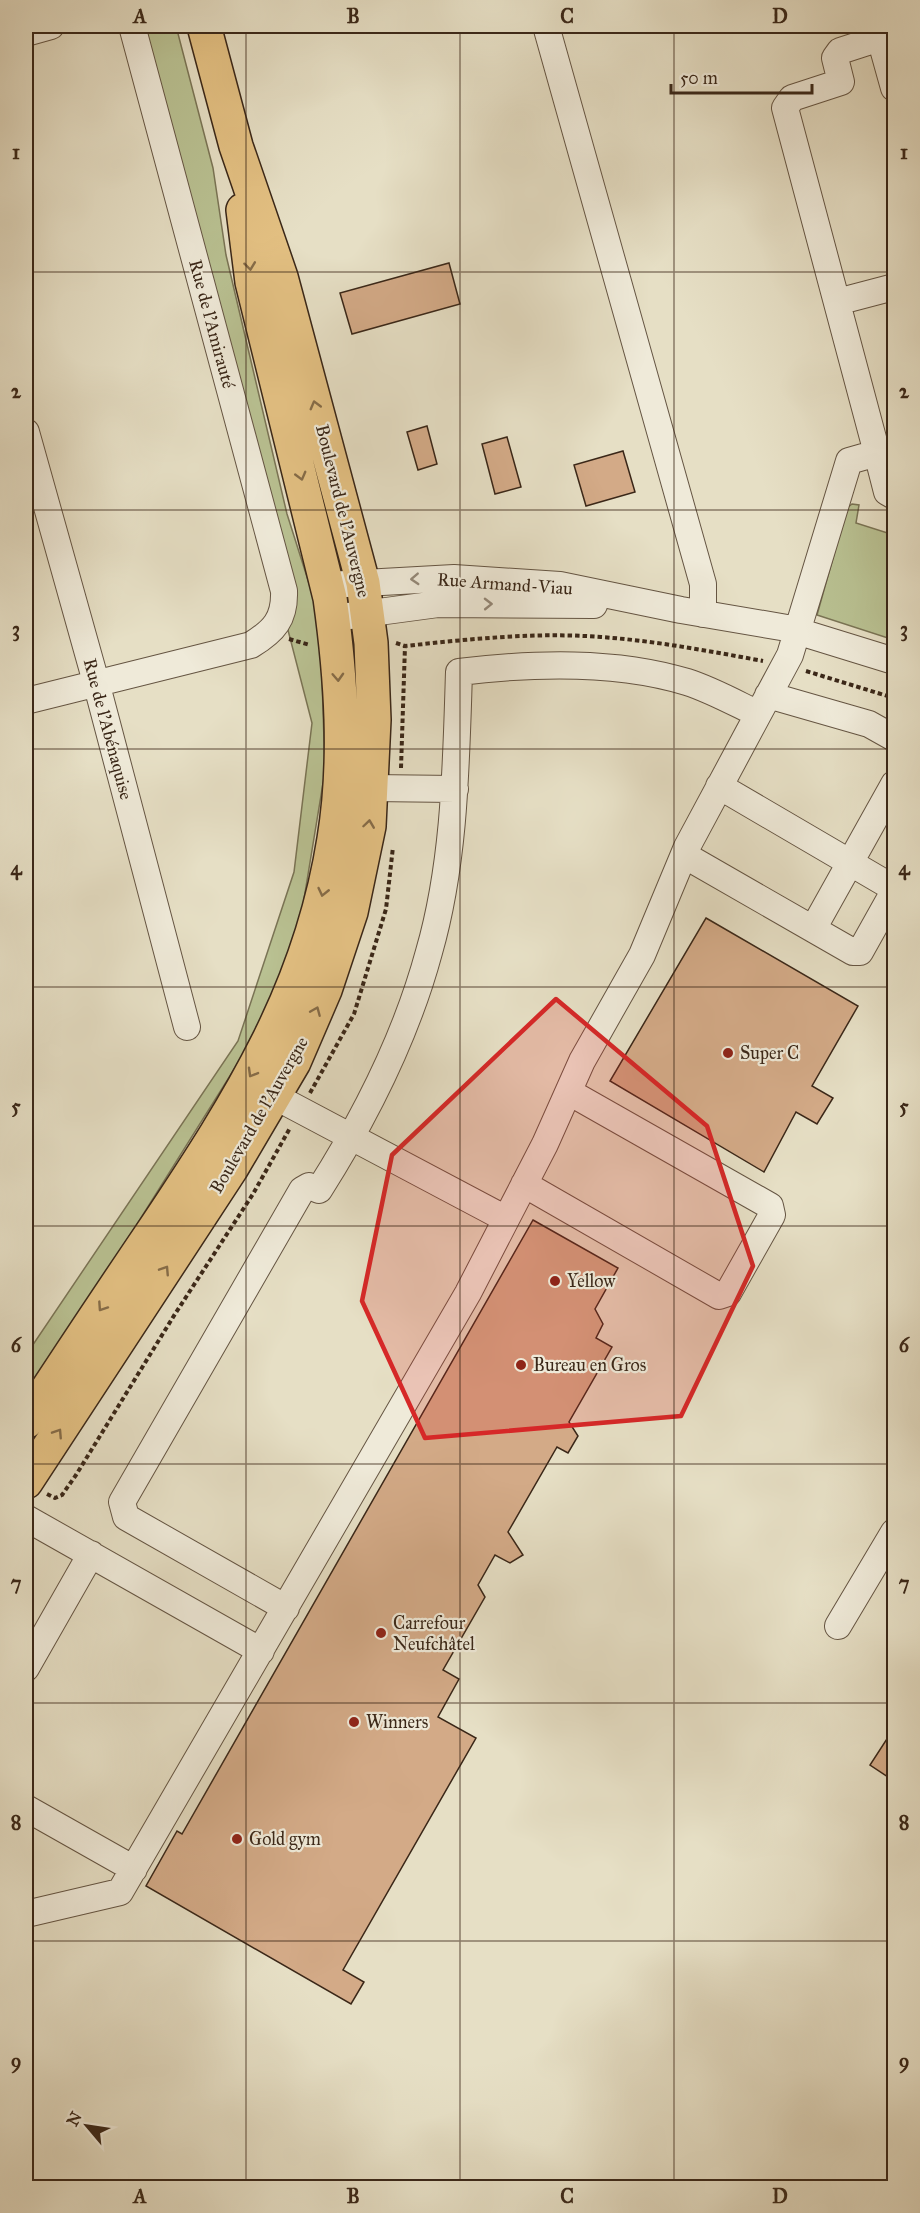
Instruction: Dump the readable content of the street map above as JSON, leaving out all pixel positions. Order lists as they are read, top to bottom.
{
  "streets": {
    "main road": ["Boulevard de l'Auvergne"],
    "street": ["Rue de l'Amirauté", "Rue Armand-Viau", "Rue de l'Abénaquise"]
  },
  "crossings": [
    ["Boulevard de l'Auvergne", "Rue Armand-Viau"]
  ],
  "places": [
    "Super C",
    "Yellow",
    "Bureau en Gros",
    "Carrefour Neufchâtel",
    "Winners",
    "Gold gym"
  ],
  "scale_bar": "50 m",
  "north": "top left",
  "grid": {
    "columns": [
      "A",
      "B",
      "C",
      "D"
    ],
    "rows": [
      "1",
      "2",
      "3",
      "4",
      "5",
      "6",
      "7",
      "8",
      "9"
    ]
  }
}
